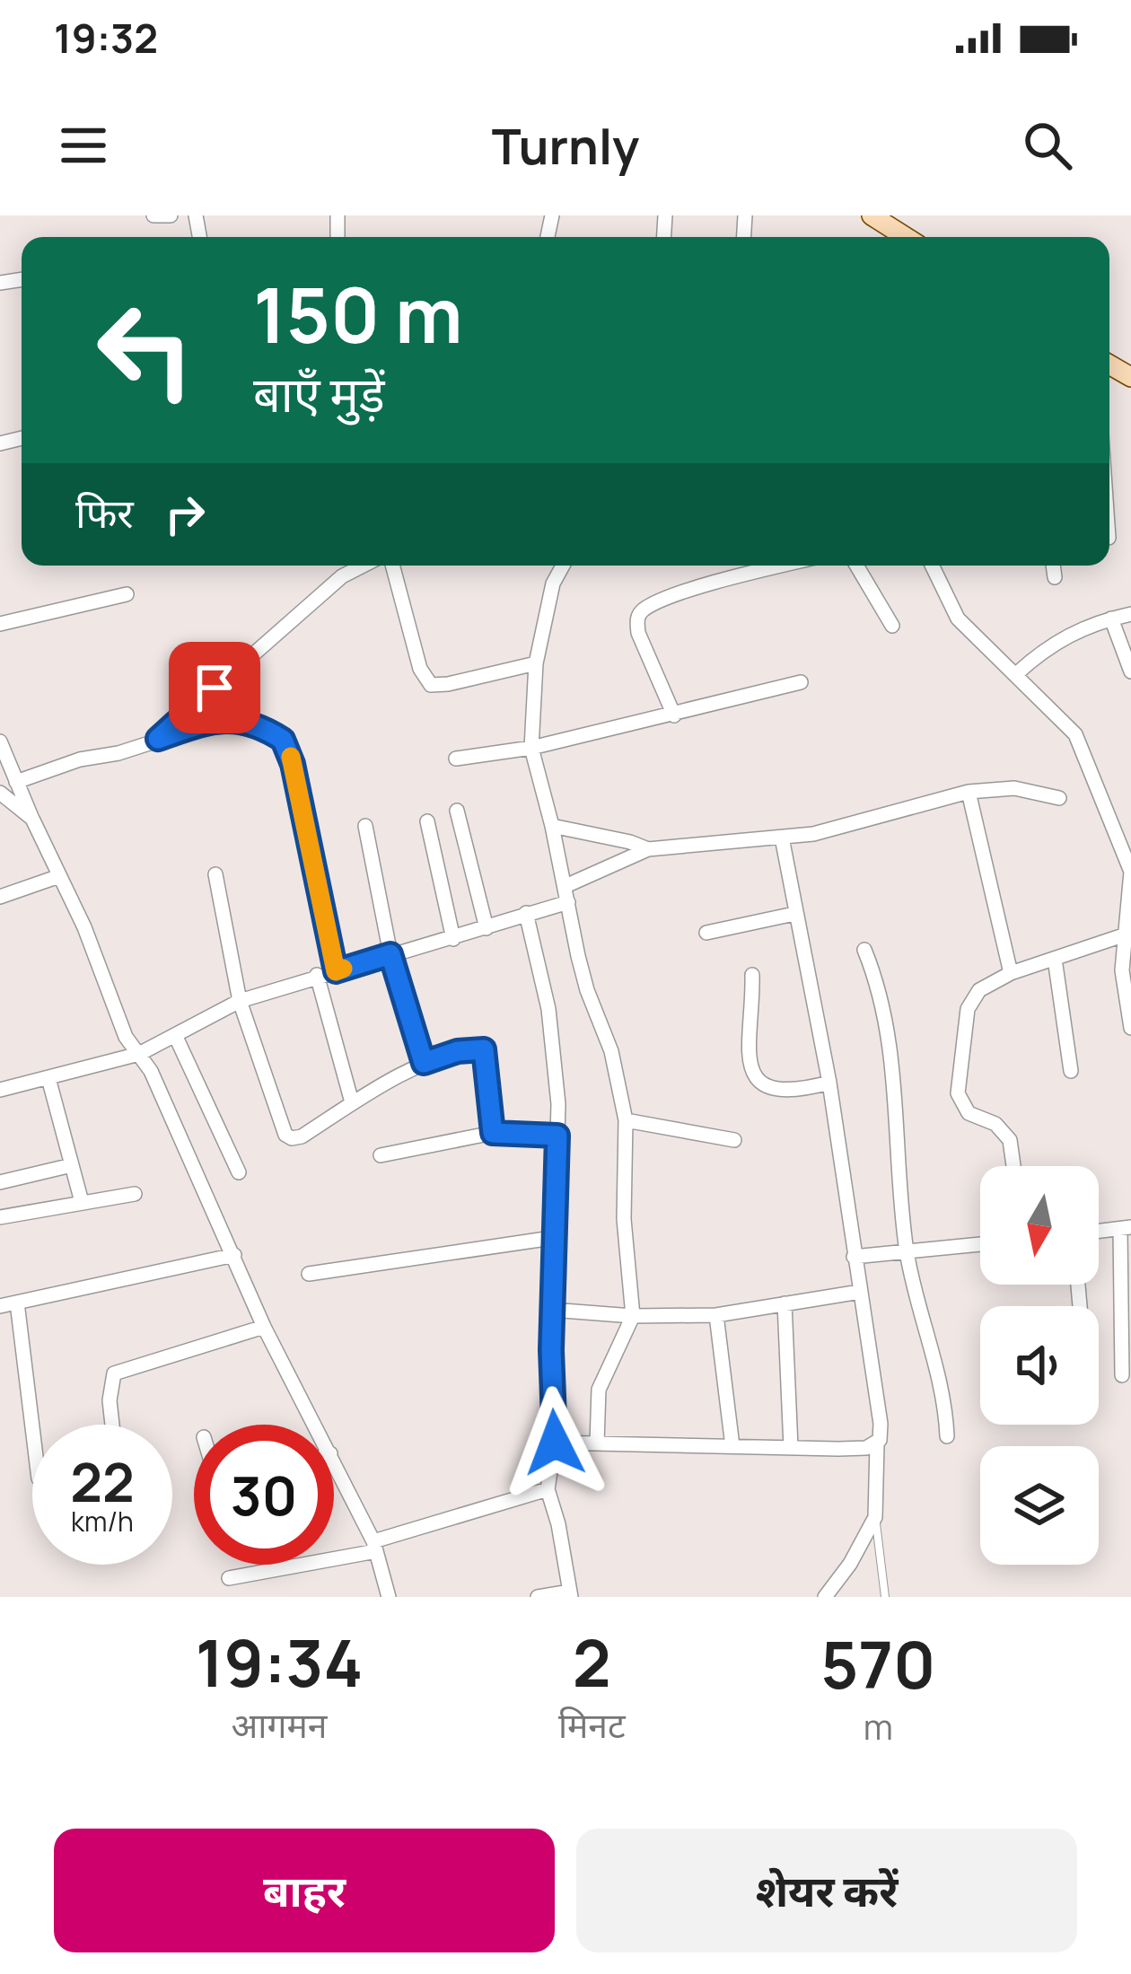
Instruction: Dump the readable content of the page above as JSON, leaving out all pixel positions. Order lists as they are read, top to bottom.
{
  "north": "bottom",
  "page": {
    "status": "19:32",
    "header": "Turnly",
    "turn": ["150 m", "बाएँ मुड़ें"],
    "then": "फिर",
    "speed": "22 km/h",
    "limit": "30",
    "eta": [
      "19:34",
      "आगमन",
      "2",
      "मिनट",
      "570",
      "m"
    ],
    "buttons": ["बाहर", "शेयर करें"]
  }
}
